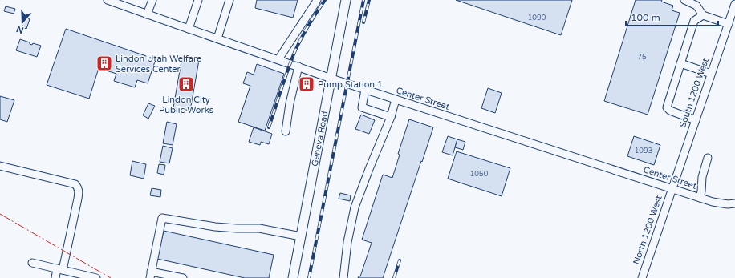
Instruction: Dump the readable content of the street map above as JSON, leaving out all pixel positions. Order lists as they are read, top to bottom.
{
  "streets": {
    "main road": ["Geneva Road"],
    "street": ["South 1200 West", "Center Street", "North 1200 West"]
  },
  "crossings": [
    ["South 1200 West", "Center Street"],
    ["South 1200 West", "North 1200 West"],
    ["Center Street", "Geneva Road"],
    ["Center Street", "North 1200 West"]
  ],
  "places": {
    "building": ["Lindon Utah Welfare Services Center", "Lindon City Public Works", "Pump Station 1"]
  },
  "house_numbers": [
    "1090",
    "75",
    "1093",
    "1050"
  ],
  "scale_bar": "100 m",
  "north": "bottom"
}
